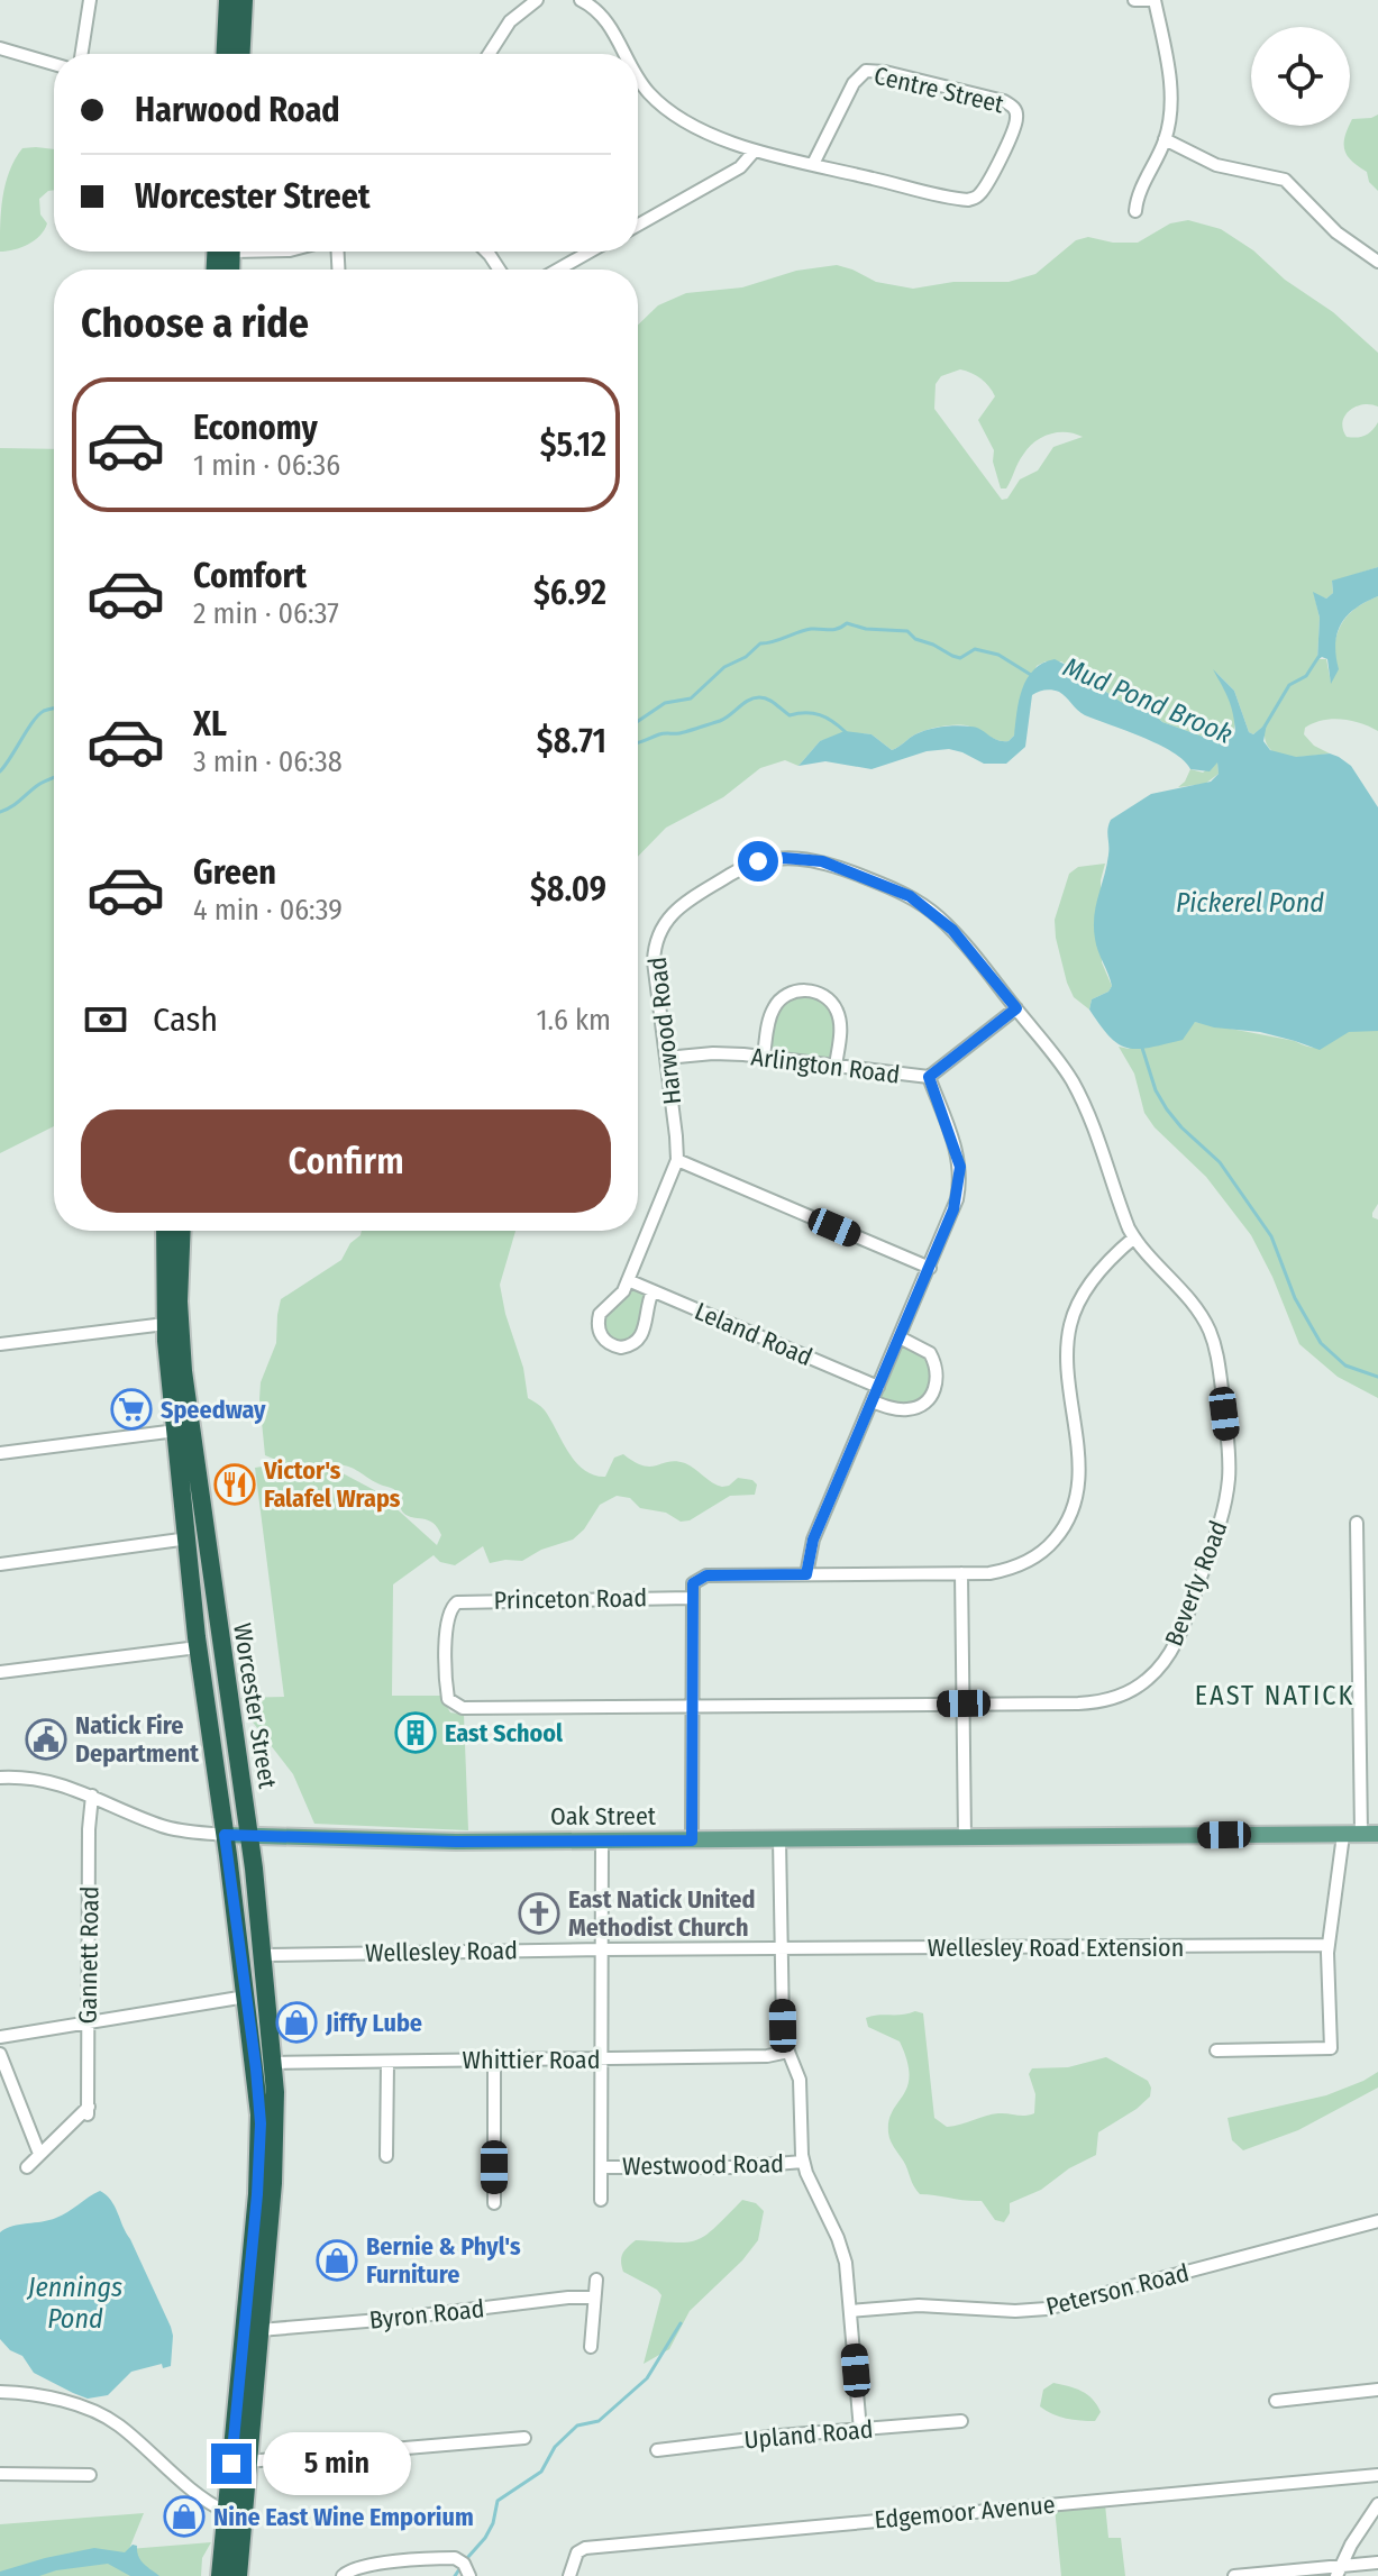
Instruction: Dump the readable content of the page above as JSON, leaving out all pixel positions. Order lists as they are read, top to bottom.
{
  "streets": {
    "highway": ["Worcester Street"],
    "main road": ["Oak Street"],
    "street": [
      "Centre Street",
      "Harwood Road",
      "Arlington Road",
      "Leland Road",
      "Beverly Road",
      "Princeton Road",
      "Wellesley Road Extension",
      "Wellesley Road",
      "Gannett Road",
      "Whittier Road",
      "Westwood Road",
      "Peterson Road",
      "Byron Road",
      "Upland Road",
      "Edgemoor Avenue"
    ]
  },
  "crossings": [
    ["Harwood Road", "Arlington Road"],
    ["Harwood Road", "Leland Road"],
    ["Harwood Road", "Beverly Road"],
    ["Beverly Road", "Princeton Road"],
    ["Worcester Street", "Oak Street"],
    ["Worcester Street", "Wellesley Road"],
    ["Worcester Street", "Whittier Road"],
    ["Worcester Street", "Byron Road"],
    ["Oak Street", "Gannett Road"],
    ["Wellesley Road Extension", "Wellesley Road"]
  ],
  "districts": ["EAST NATICK"],
  "water": ["Mud Pond Brook", "Pickerel Pond", "Jennings Pond"],
  "places": {
    "supermarket": ["Speedway"],
    "restaurant": ["Victor's Falafel Wraps"],
    "building": ["East School"],
    "public building": ["Natick Fire Department"],
    "church": ["East Natick United Methodist Church"],
    "shop": ["Jiffy Lube", "Bernie & Phyl's Furniture", "Nine East Wine Emporium"]
  },
  "page": {
    "banner": ["Harwood Road", "Worcester Street"],
    "heading": "Choose a ride",
    "list": [
      {
        "name": "Economy",
        "note": "1 min · 06:36",
        "value": "$5.12"
      },
      {
        "name": "Comfort",
        "note": "2 min · 06:37",
        "value": "$6.92"
      },
      {
        "name": "XL",
        "note": "3 min · 06:38",
        "value": "$8.71"
      },
      {
        "name": "Green",
        "note": "4 min · 06:39",
        "value": "$8.09"
      }
    ],
    "pay": ["Cash", "1.6 km"],
    "buttons": "Confirm",
    "bubble": "5 min"
  }
}
